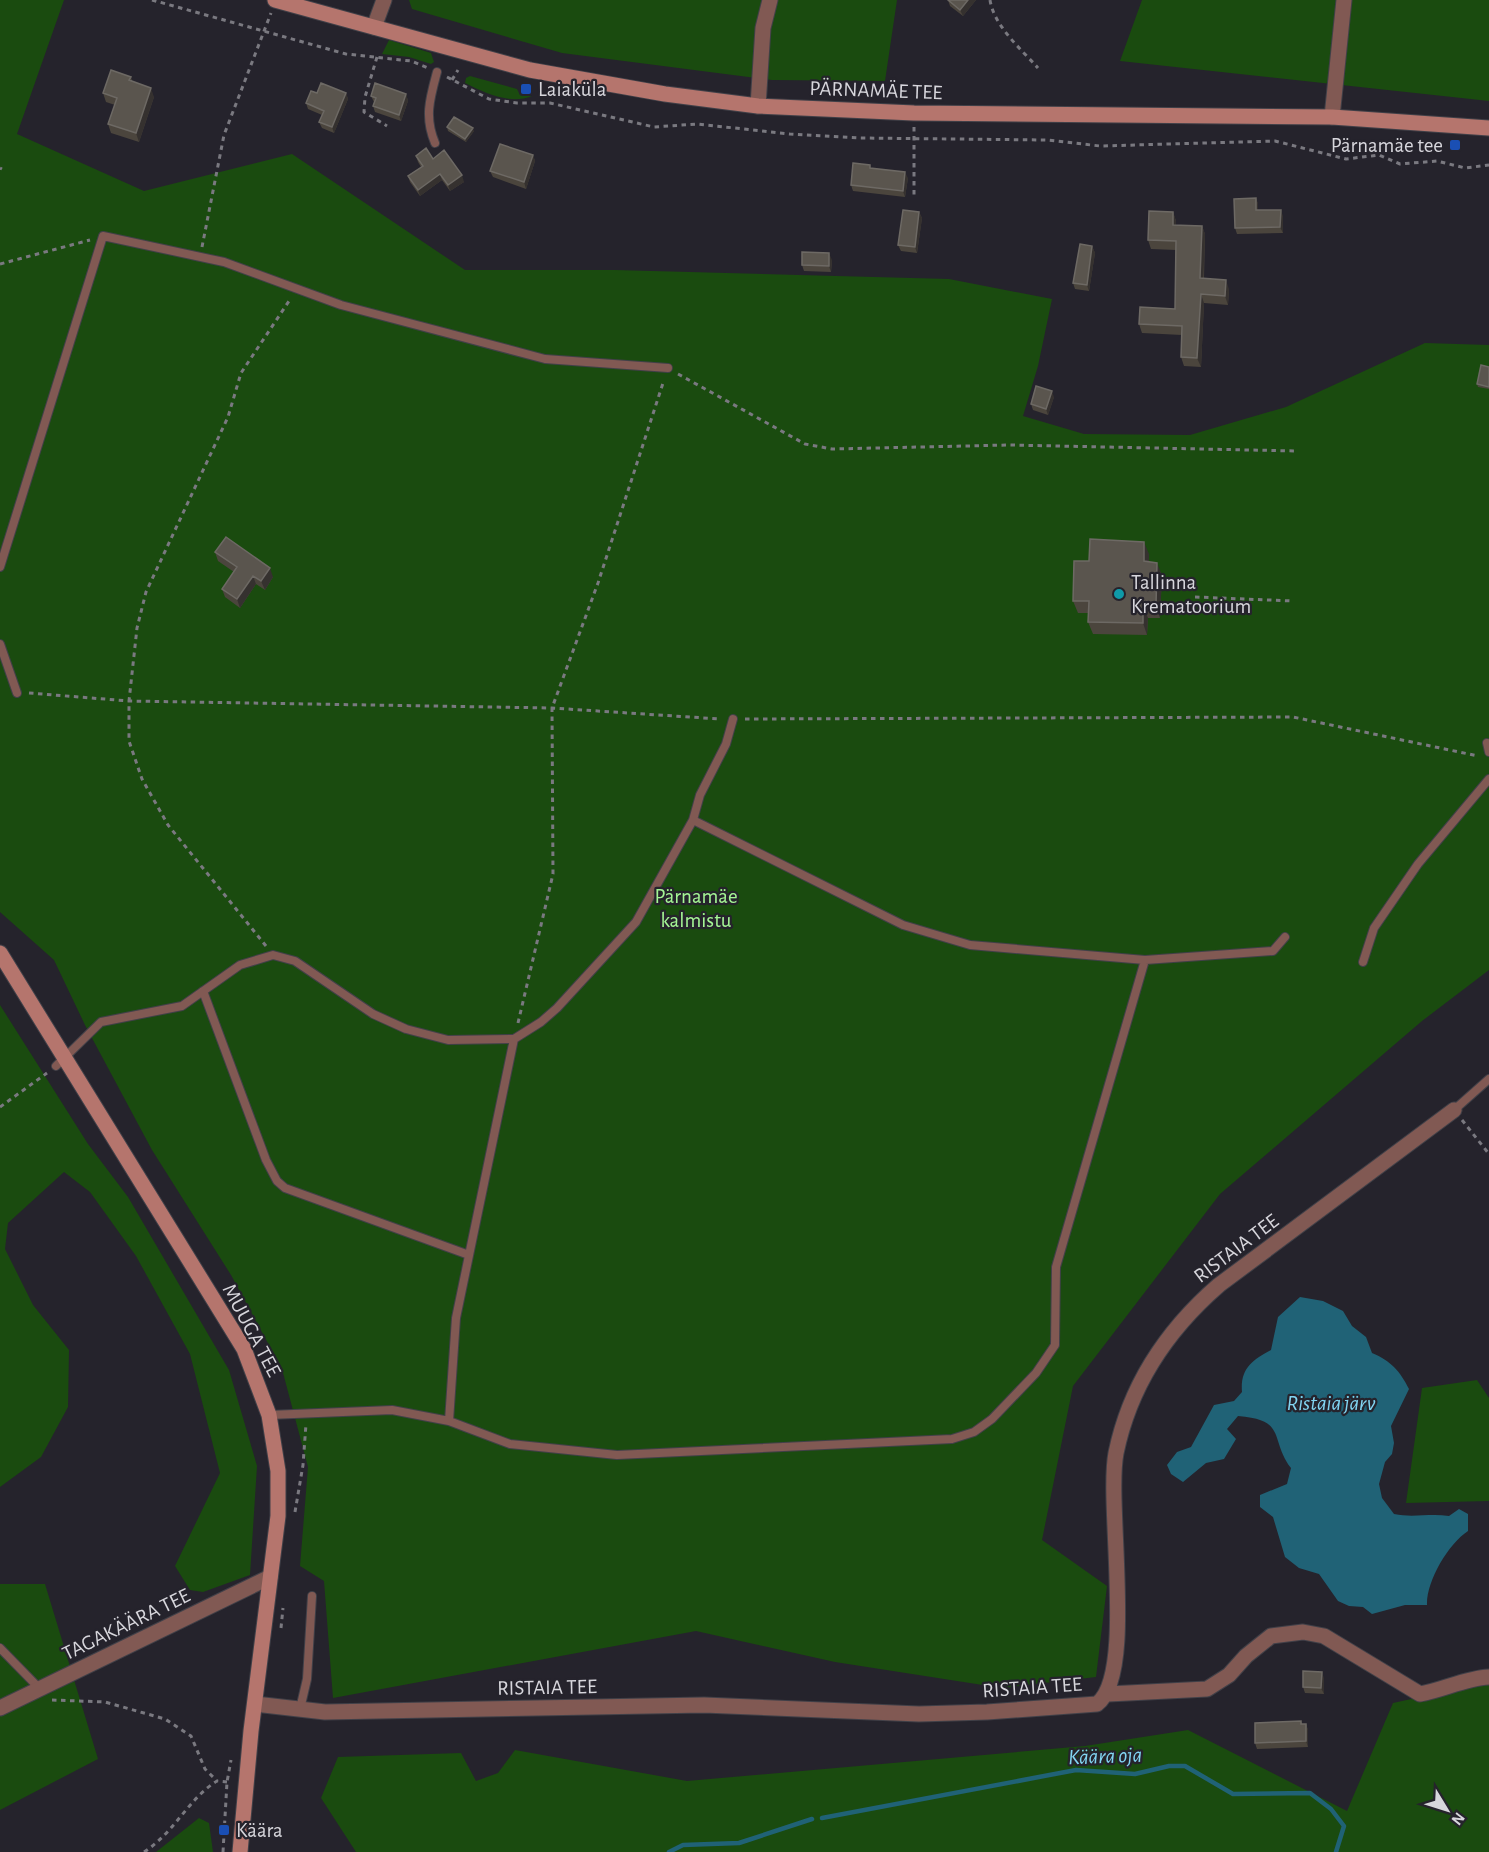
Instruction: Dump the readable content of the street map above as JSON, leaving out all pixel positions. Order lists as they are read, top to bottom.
{
  "streets": {
    "main road": ["PÄRNAMÄE TEE", "MUUGA TEE"],
    "street": ["RISTAIA TEE", "TAGAKÄÄRA TEE"]
  },
  "crossings": [
    ["RISTAIA TEE", "MUUGA TEE"],
    ["MUUGA TEE", "TAGAKÄÄRA TEE"]
  ],
  "water": ["Ristaia järv", "Käära oja"],
  "parks": ["Pärnamäe kalmistu"],
  "places": {
    "transit": ["Laiaküla", "Pärnamäe tee", "Käära"],
    "other": ["Tallinna Krematoorium"]
  },
  "north": "bottom right"
}
